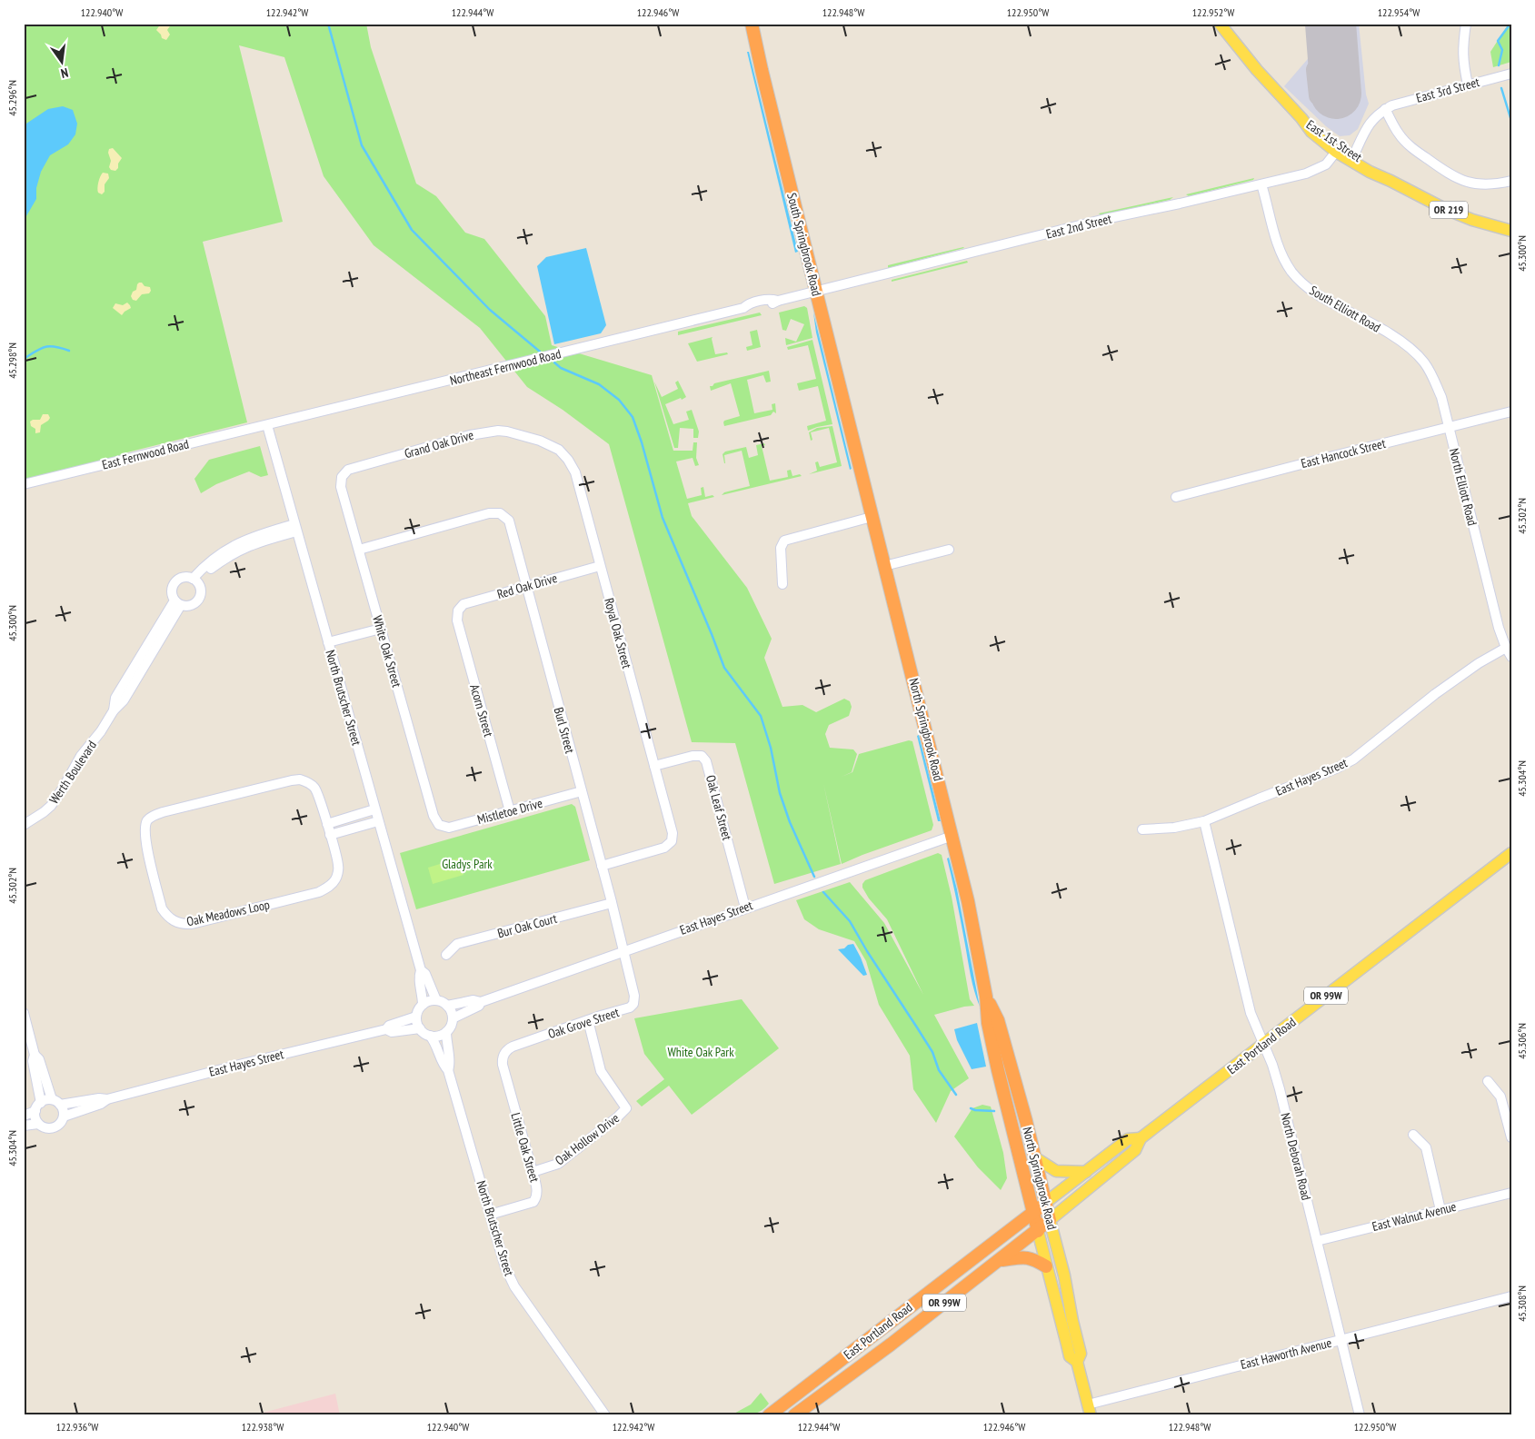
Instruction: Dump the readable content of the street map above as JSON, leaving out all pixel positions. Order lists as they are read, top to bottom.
{
  "streets": {
    "highway": [
      "South Springbrook Road",
      "North Springbrook Road",
      "OR 99W",
      "East Portland Road"
    ],
    "main road": ["East 1st Street", "OR 219"],
    "street": [
      "East 3rd Street",
      "East 2nd Street",
      "South Elliott Road",
      "Northeast Fernwood Road",
      "Grand Oak Drive",
      "East Hancock Street",
      "East Fernwood Road",
      "North Elliott Road",
      "Red Oak Drive",
      "Royal Oak Street",
      "White Oak Street",
      "North Brutscher Street",
      "Acorn Street",
      "Burl Street",
      "Werth Boulevard",
      "East Hayes Street",
      "Oak Leaf Street",
      "Mistletoe Drive",
      "Oak Meadows Loop",
      "Bur Oak Court",
      "Oak Grove Street",
      "Oak Hollow Drive",
      "Little Oak Street",
      "North Deborah Road",
      "East Walnut Avenue",
      "East Haworth Avenue"
    ]
  },
  "crossings": [
    ["East 1st Street", "OR 219"],
    ["East 1st Street", "East 2nd Street"],
    ["East 2nd Street", "South Springbrook Road"],
    ["East 2nd Street", "South Elliott Road"],
    ["East 2nd Street", "Northeast Fernwood Road"],
    ["South Springbrook Road", "Northeast Fernwood Road"],
    ["South Springbrook Road", "North Springbrook Road"],
    ["South Elliott Road", "North Elliott Road"],
    ["Northeast Fernwood Road", "East Fernwood Road"],
    ["Northeast Fernwood Road", "North Brutscher Street"],
    ["Grand Oak Drive", "Royal Oak Street"],
    ["Grand Oak Drive", "White Oak Street"],
    ["East Hancock Street", "North Elliott Road"],
    ["East Fernwood Road", "North Brutscher Street"],
    ["North Elliott Road", "East Hayes Street"],
    ["Red Oak Drive", "Royal Oak Street"],
    ["Red Oak Drive", "Acorn Street"],
    ["Red Oak Drive", "Burl Street"],
    ["Royal Oak Street", "Burl Street"],
    ["Royal Oak Street", "Oak Leaf Street"],
    ["White Oak Street", "Burl Street"],
    ["White Oak Street", "Mistletoe Drive"],
    ["North Brutscher Street", "Werth Boulevard"],
    ["North Brutscher Street", "East Hayes Street"],
    ["North Brutscher Street", "Little Oak Street"],
    ["Acorn Street", "Mistletoe Drive"],
    ["North Springbrook Road", "East Hayes Street"],
    ["North Springbrook Road", "East Portland Road"],
    ["North Springbrook Road", "East Haworth Avenue"],
    ["Burl Street", "East Hayes Street"],
    ["Burl Street", "Mistletoe Drive"],
    ["Burl Street", "Bur Oak Court"],
    ["Burl Street", "Oak Grove Street"],
    ["East Hayes Street", "Oak Leaf Street"],
    ["East Hayes Street", "Oak Grove Street"],
    ["East Hayes Street", "North Deborah Road"],
    ["Oak Grove Street", "Oak Hollow Drive"],
    ["Oak Grove Street", "Little Oak Street"],
    ["East Portland Road", "North Deborah Road"],
    ["Oak Hollow Drive", "Little Oak Street"],
    ["North Deborah Road", "East Walnut Avenue"],
    ["North Deborah Road", "East Haworth Avenue"]
  ],
  "parks": ["Gladys Park", "White Oak Park"],
  "north": "bottom",
  "coordinates": [
    "122.940°W",
    "122.942°W",
    "122.944°W",
    "122.946°W",
    "122.948°W",
    "122.950°W",
    "122.952°W",
    "122.954°W",
    "45.296°N",
    "45.300°N",
    "45.298°N",
    "45.302°N",
    "45.304°N",
    "45.306°N",
    "45.308°N",
    "122.936°W",
    "122.938°W"
  ]
}
